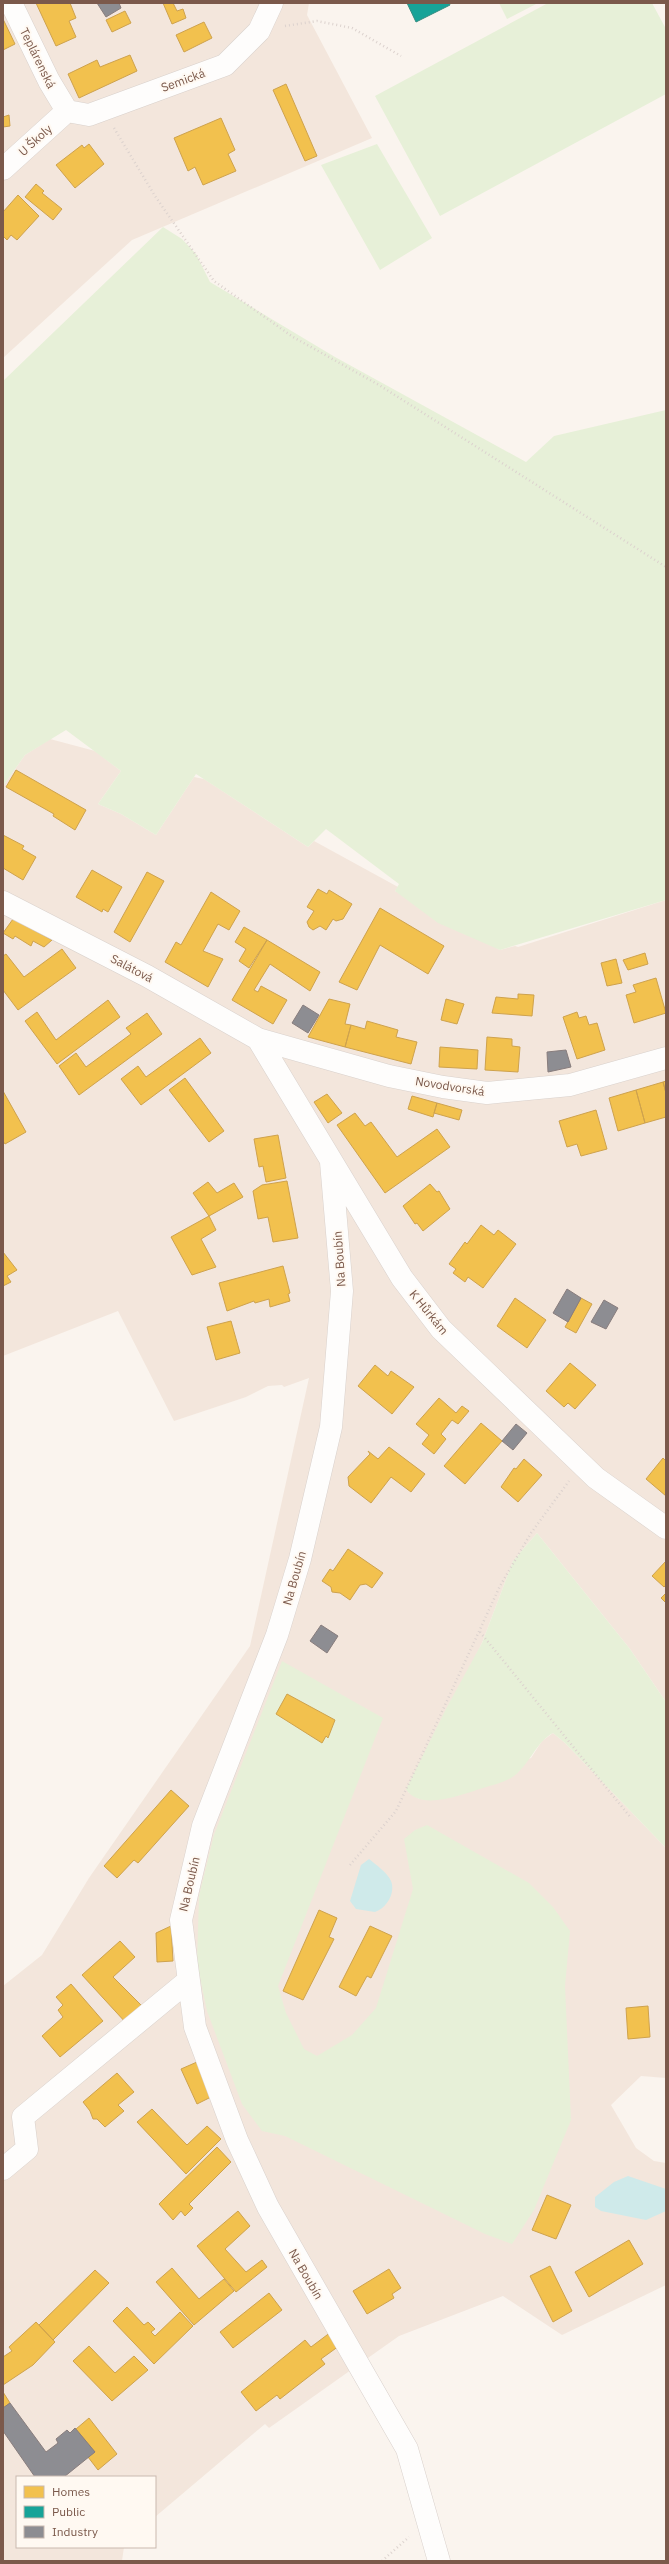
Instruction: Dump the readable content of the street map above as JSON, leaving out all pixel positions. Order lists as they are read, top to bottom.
{
  "streets": {
    "street": [
      "Teplárenská",
      "Semická",
      "U Školy",
      "Salátová",
      "Novodvorská",
      "Na Boubín",
      "K Hůrkám"
    ]
  },
  "crossings": [
    ["Teplárenská", "Semická"],
    ["Teplárenská", "U Školy"],
    ["Semická", "U Školy"],
    ["Salátová", "Novodvorská"],
    ["Salátová", "K Hůrkám"],
    ["Novodvorská", "K Hůrkám"],
    ["Na Boubín", "K Hůrkám"]
  ],
  "legend": ["Homes", "Public", "Industry"]
}
